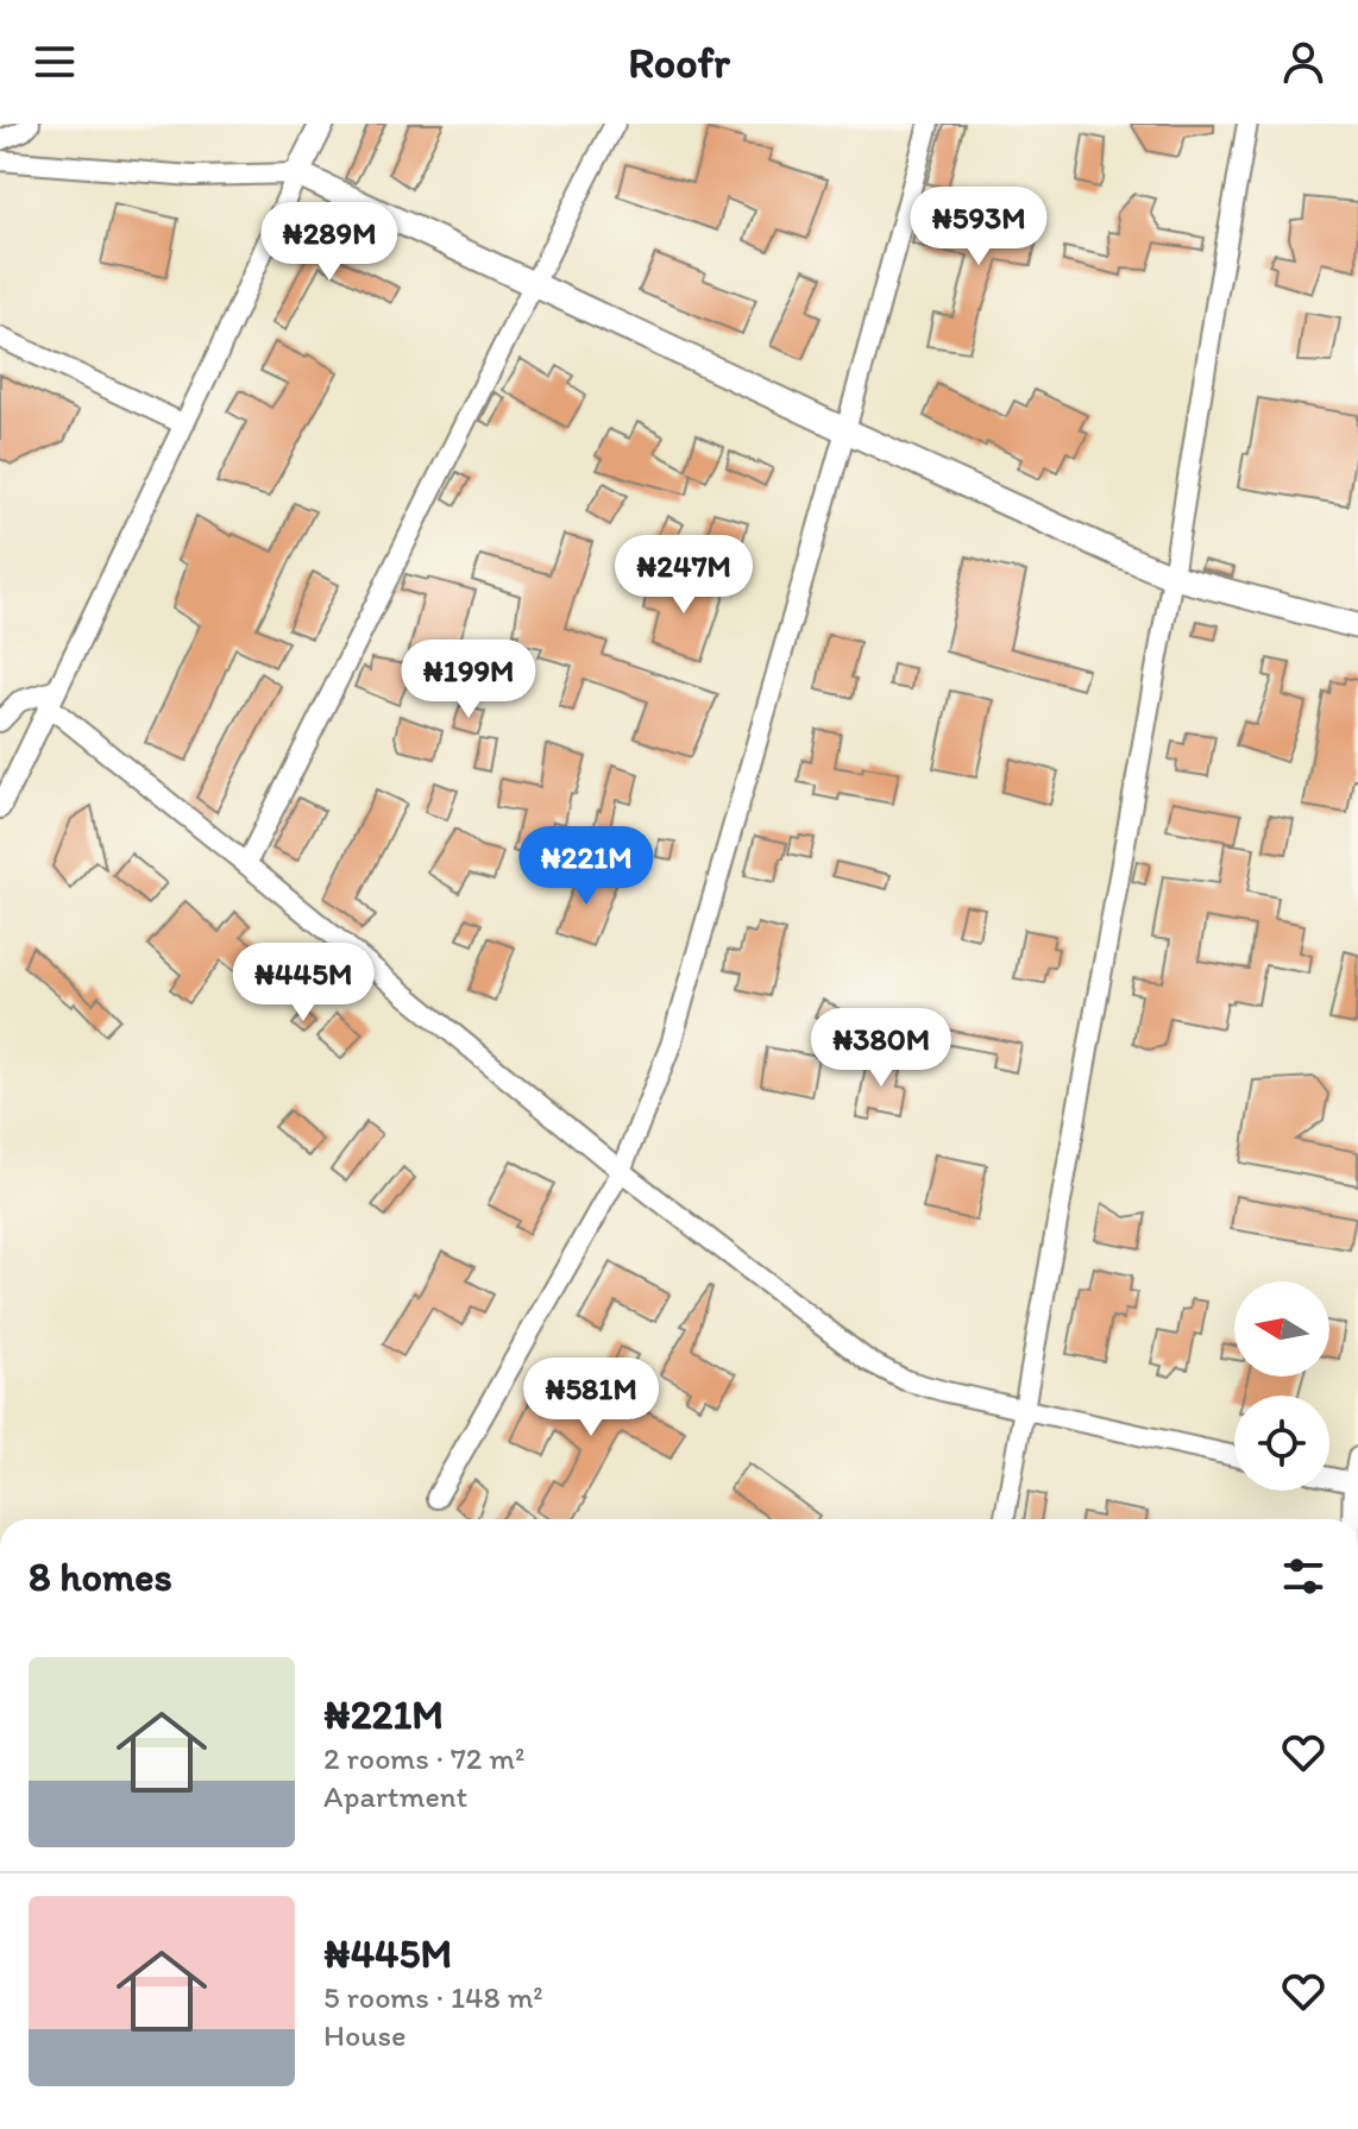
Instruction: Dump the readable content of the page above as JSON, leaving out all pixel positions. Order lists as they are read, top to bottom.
{
  "north": "left",
  "page": {
    "header": "Roofr",
    "price": [
      "₦593M",
      "₦289M",
      "₦247M",
      "₦199M",
      "₦221M",
      "₦445M",
      "₦380M",
      "₦581M"
    ],
    "heading": "8 homes",
    "list": [
      {
        "name": "₦221M",
        "note": "2 rooms · 72 m² · Apartment"
      },
      {
        "name": "₦445M",
        "note": "5 rooms · 148 m² · House"
      }
    ]
  }
}
